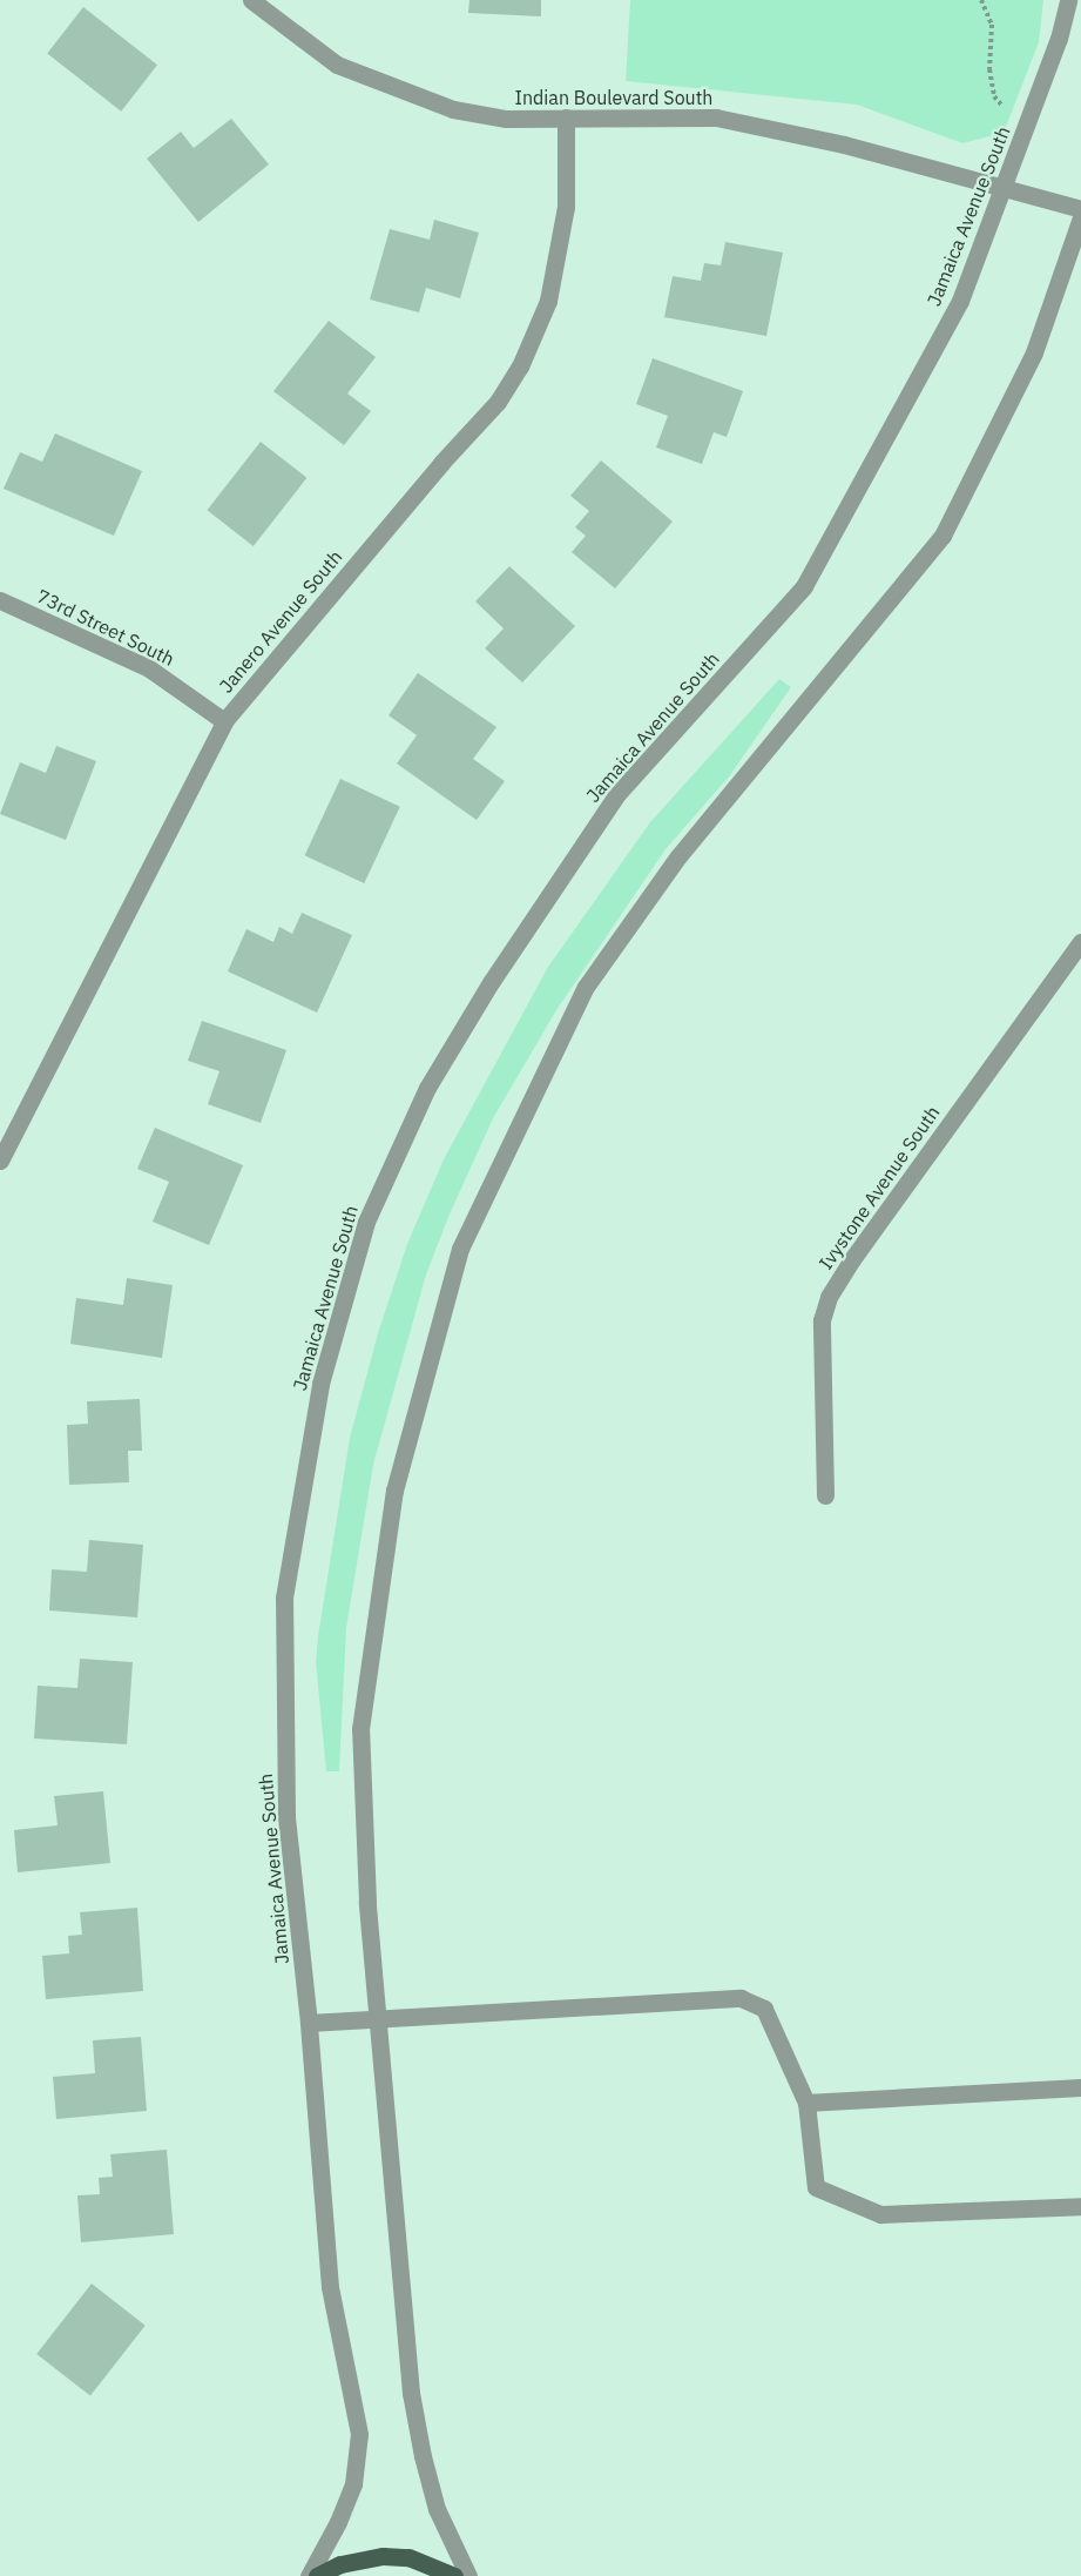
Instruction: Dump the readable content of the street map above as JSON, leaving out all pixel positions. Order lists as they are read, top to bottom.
{
  "streets": {
    "street": [
      "Indian Boulevard South",
      "Jamaica Avenue South",
      "Janero Avenue South",
      "73rd Street South",
      "Ivystone Avenue South"
    ]
  },
  "crossings": [
    ["Indian Boulevard South", "Jamaica Avenue South"],
    ["Indian Boulevard South", "Janero Avenue South"],
    ["Janero Avenue South", "73rd Street South"]
  ]
}
